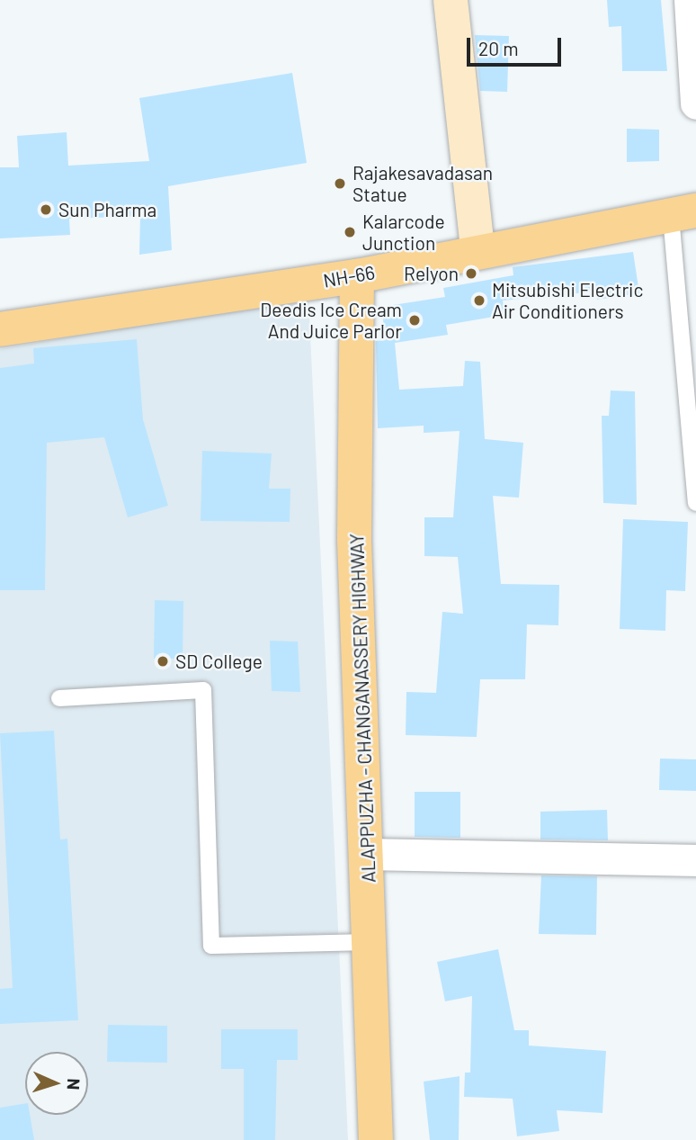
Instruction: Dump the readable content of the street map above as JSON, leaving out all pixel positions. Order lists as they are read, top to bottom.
{
  "streets": {
    "main road": ["NH-66", "ALAPPUZHA - CHANGANASSERY HIGHWAY"]
  },
  "crossings": [
    ["NH-66", "ALAPPUZHA - CHANGANASSERY HIGHWAY"]
  ],
  "places": [
    "Rajakesavadasan Statue",
    "Sun Pharma",
    "Kalarcode Junction",
    "Relyon",
    "Mitsubishi Electric Air Conditioners",
    "Deedis Ice Cream And Juice Parlor",
    "SD College"
  ],
  "scale_bar": "20 m",
  "north": "right"
}
